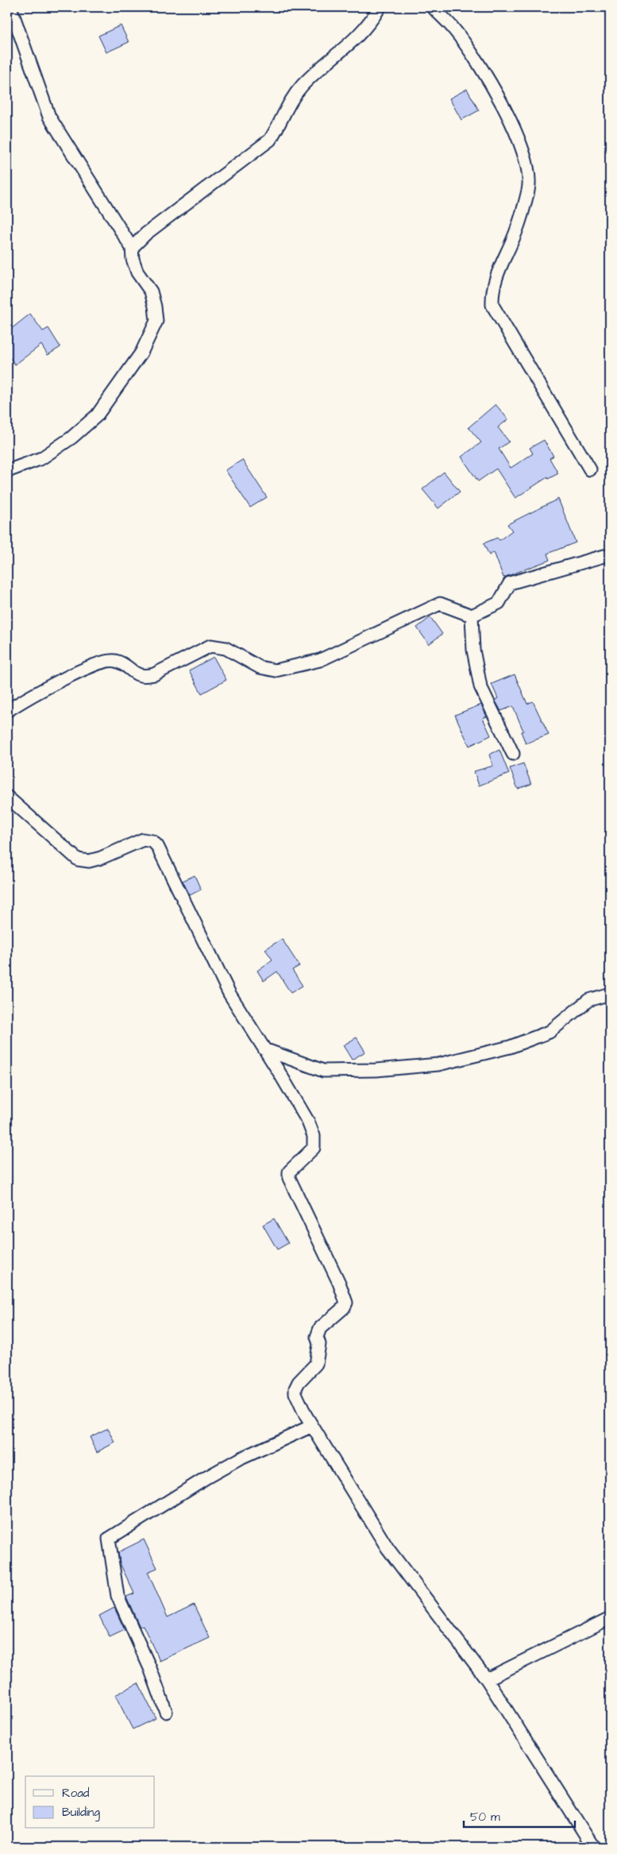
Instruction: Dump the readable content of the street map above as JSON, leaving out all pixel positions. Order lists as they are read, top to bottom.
{
  "legend": ["Road", "Building"],
  "scale_bar": "50 m"
}
